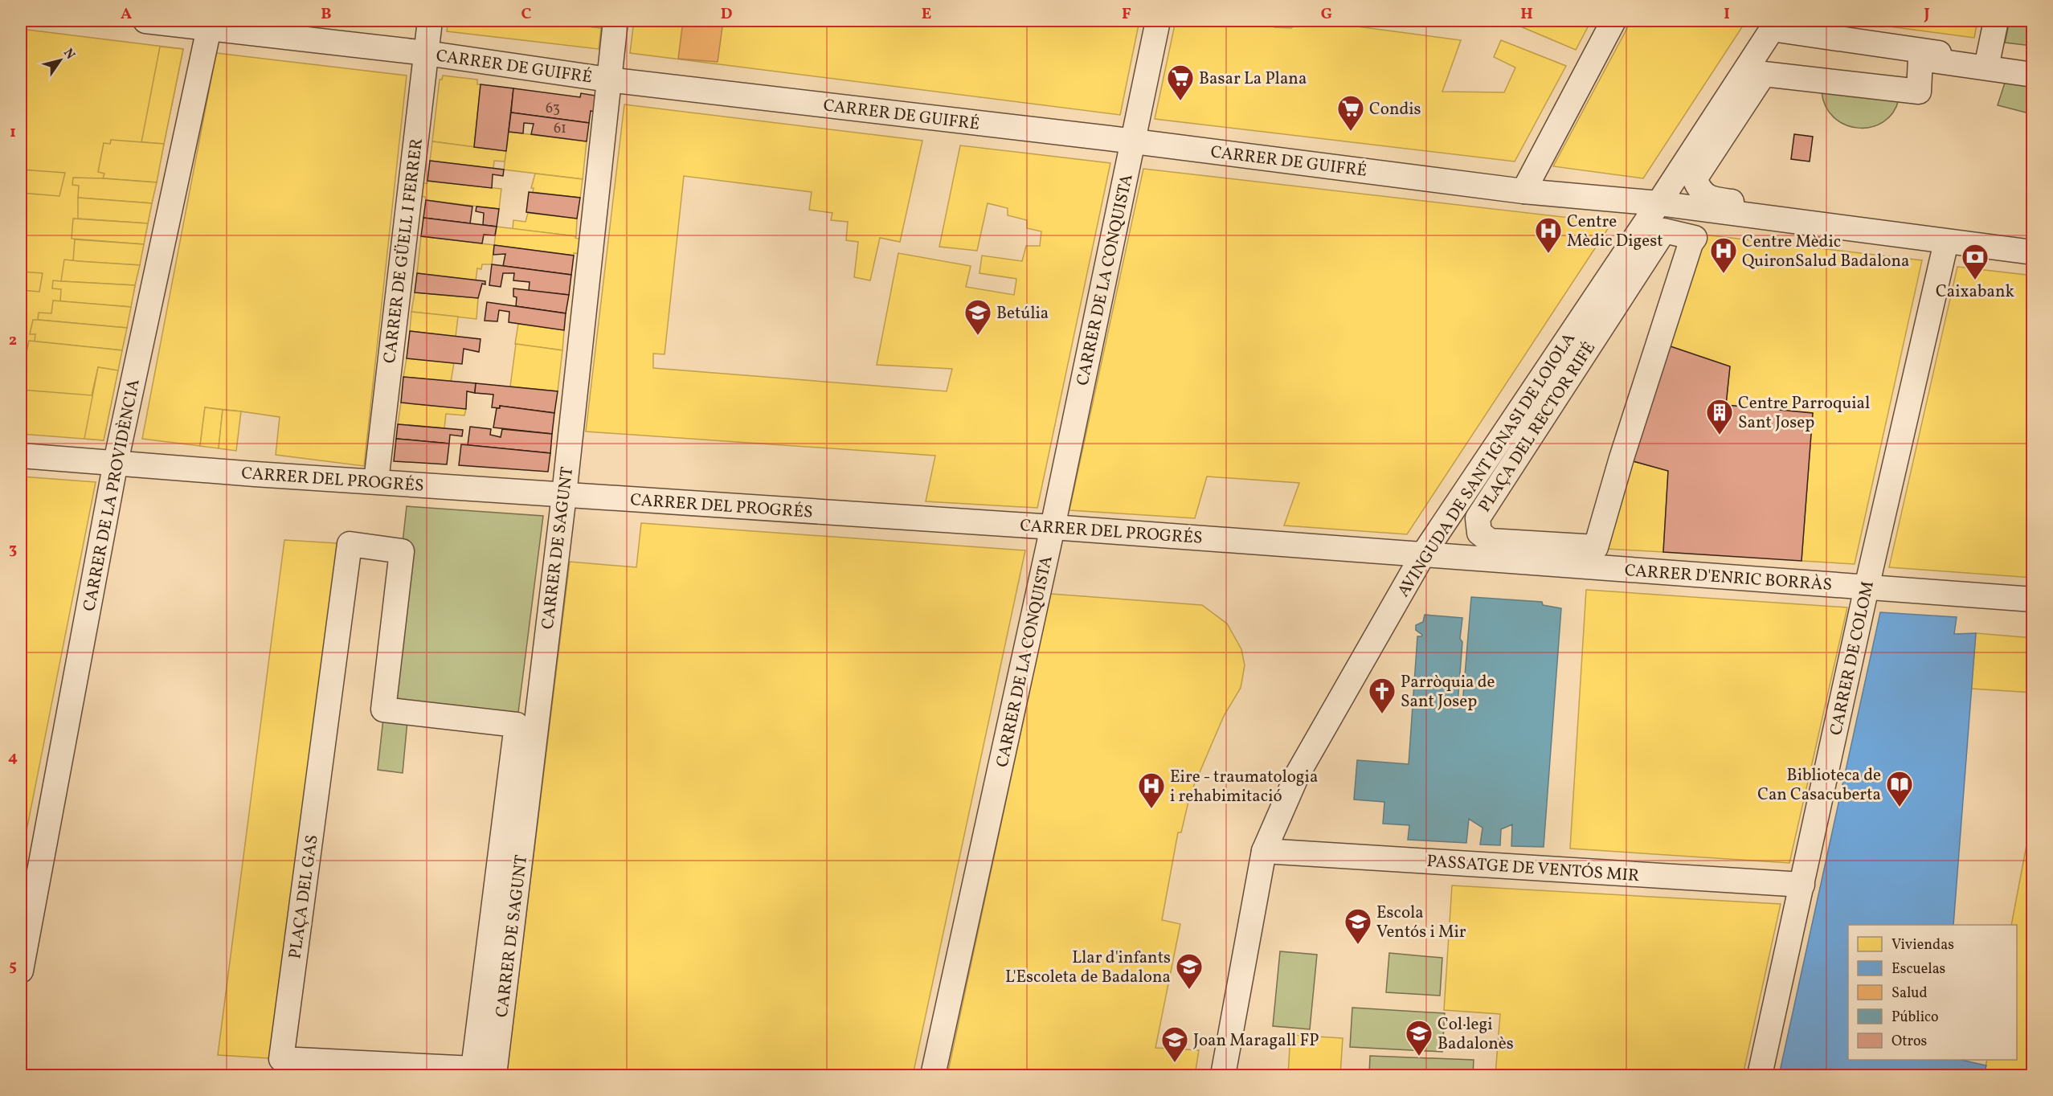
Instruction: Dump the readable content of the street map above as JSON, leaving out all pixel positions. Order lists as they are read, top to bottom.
{
  "streets": {
    "street": [
      "CARRER DE GUIFRÉ",
      "CARRER DE GÜELL I FERRER",
      "CARRER DE LA CONQUISTA",
      "PLAÇA DEL RECTOR RIFÉ",
      "AVINGUDA DE SANT IGNASI DE LOIOLA",
      "CARRER DEL PROGRÉS",
      "CARRER DE LA PROVIDÈNCIA",
      "CARRER DE SAGUNT",
      "CARRER D'ENRIC BORRÀS",
      "CARRER DE COLOM",
      "PASSATGE DE VENTÓS MIR",
      "PLAÇA DEL GAS"
    ]
  },
  "crossings": [
    ["CARRER DE GUIFRÉ", "CARRER DE GÜELL I FERRER"],
    ["CARRER DE GUIFRÉ", "CARRER DE LA CONQUISTA"],
    ["CARRER DE GUIFRÉ", "AVINGUDA DE SANT IGNASI DE LOIOLA"],
    ["CARRER DE GUIFRÉ", "CARRER DE LA PROVIDÈNCIA"],
    ["CARRER DE GUIFRÉ", "CARRER DE SAGUNT"],
    ["CARRER DE GUIFRÉ", "CARRER DE COLOM"],
    ["CARRER DE GÜELL I FERRER", "CARRER DEL PROGRÉS"],
    ["CARRER DE LA CONQUISTA", "CARRER DEL PROGRÉS"],
    ["AVINGUDA DE SANT IGNASI DE LOIOLA", "CARRER DEL PROGRÉS"],
    ["AVINGUDA DE SANT IGNASI DE LOIOLA", "CARRER D'ENRIC BORRÀS"],
    ["AVINGUDA DE SANT IGNASI DE LOIOLA", "PASSATGE DE VENTÓS MIR"],
    ["CARRER DEL PROGRÉS", "CARRER DE LA PROVIDÈNCIA"],
    ["CARRER DEL PROGRÉS", "CARRER DE SAGUNT"],
    ["CARRER DEL PROGRÉS", "CARRER D'ENRIC BORRÀS"],
    ["CARRER D'ENRIC BORRÀS", "CARRER DE COLOM"],
    ["CARRER DE COLOM", "PASSATGE DE VENTÓS MIR"]
  ],
  "places": {
    "supermarket": ["Basar La Plana", "Condis"],
    "hospital": ["Centre Mèdic Digest", "Centre Mèdic QuironSalud Badalona", "Eire - traumatologia i rehabimitació"],
    "bank": ["Caixabank"],
    "school or university": [
      "Betúlia",
      "Escola Ventós i Mir",
      "Llar d'infants L'Escoleta de Badalona",
      "Col·legi Badalonès",
      "Joan Maragall FP"
    ],
    "building": ["Centre Parroquial Sant Josep"],
    "church": ["Parròquia de Sant Josep"],
    "library": ["Biblioteca de Can Casacuberta"]
  },
  "house_numbers": ["63", "61"],
  "legend": [
    "Viviendas",
    "Escuelas",
    "Salud",
    "Público",
    "Otros"
  ],
  "north": "top right",
  "grid": {
    "columns": [
      "A",
      "B",
      "C",
      "D",
      "E",
      "F",
      "G",
      "H",
      "I",
      "J"
    ],
    "rows": [
      "1",
      "2",
      "3",
      "4",
      "5"
    ]
  }
}
